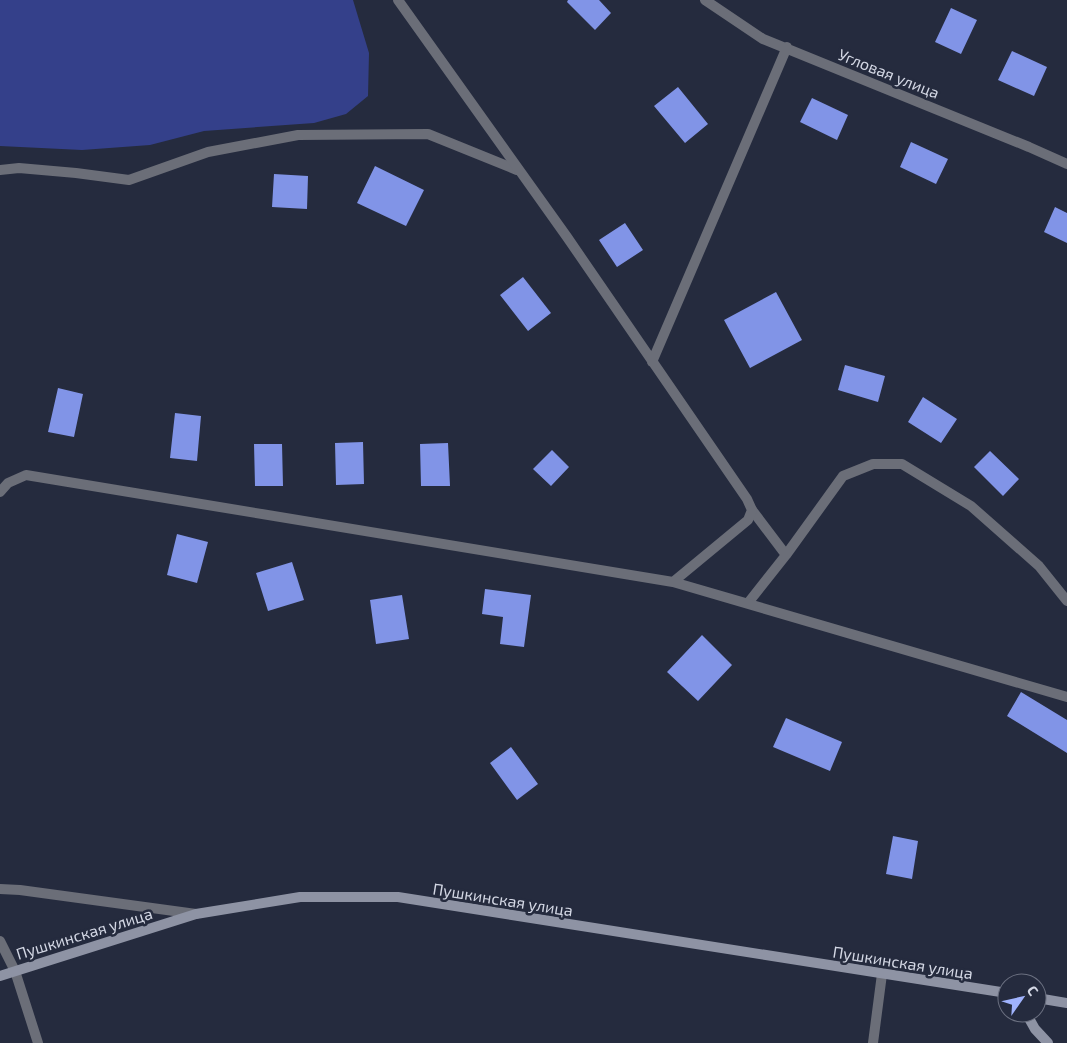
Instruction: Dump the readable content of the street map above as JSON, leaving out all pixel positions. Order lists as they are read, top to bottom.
{
  "streets": {
    "main road": ["Пушкинская улица"],
    "street": ["Угловая улица"]
  },
  "north": "top right"
}
